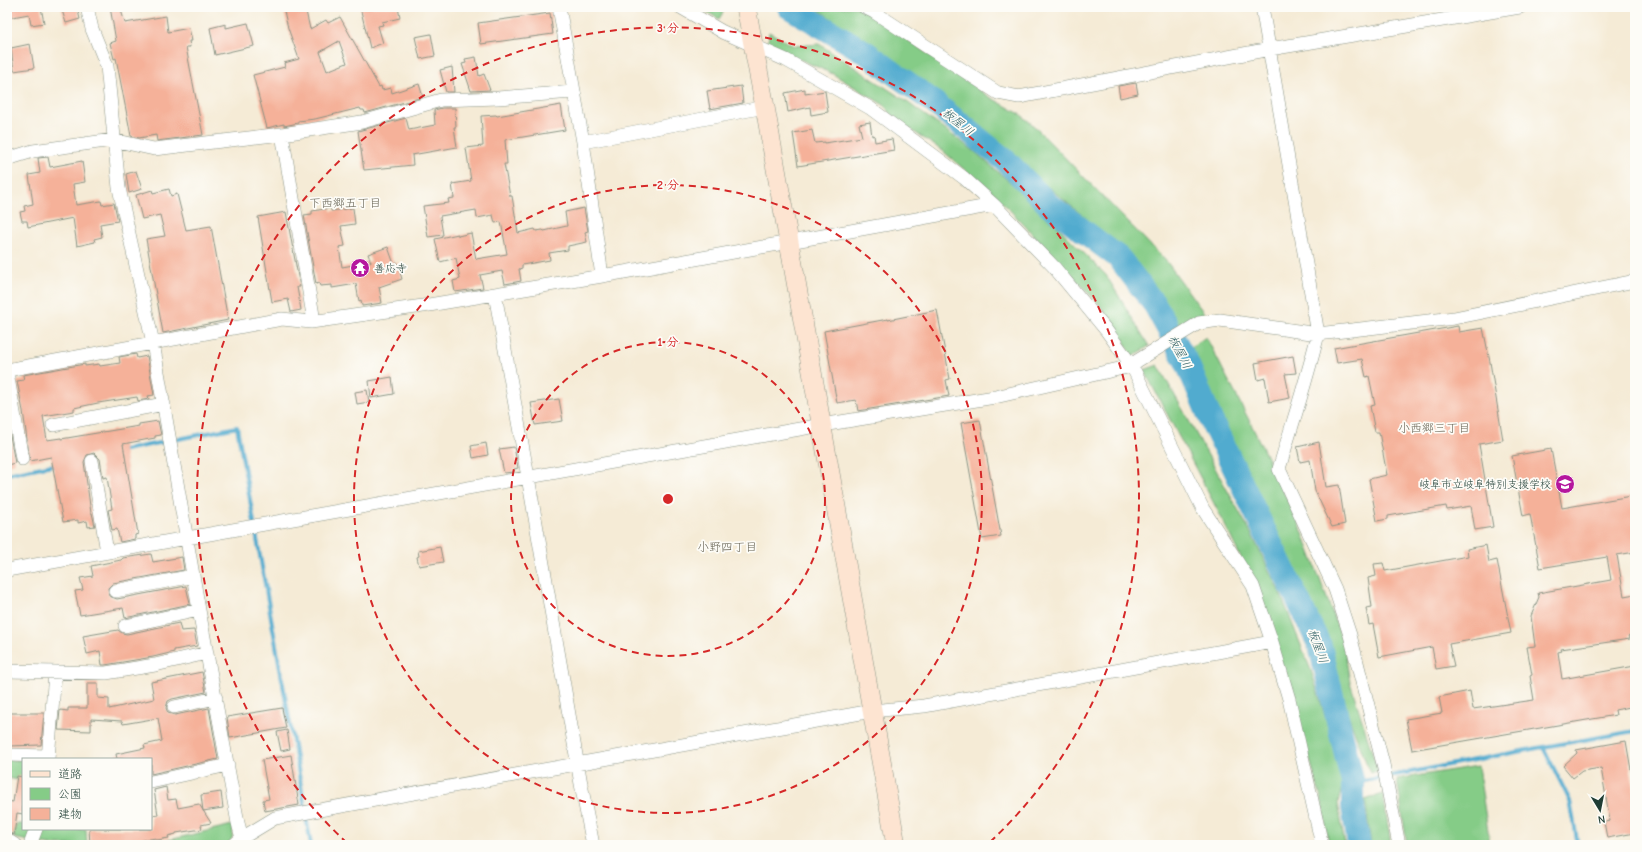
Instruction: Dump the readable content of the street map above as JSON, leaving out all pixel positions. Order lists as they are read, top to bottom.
{
  "districts": ["下西郷五丁目", "小西郷三丁目", "小野四丁目"],
  "water": ["板屋川"],
  "places": {
    "temple": ["善応寺"],
    "school or university": ["岐阜市立岐阜特別支援学校"]
  },
  "legend": ["道路", "公園", "建物"],
  "north": "bottom",
  "rings": ["3 分", "2 分", "1 分"]
}
